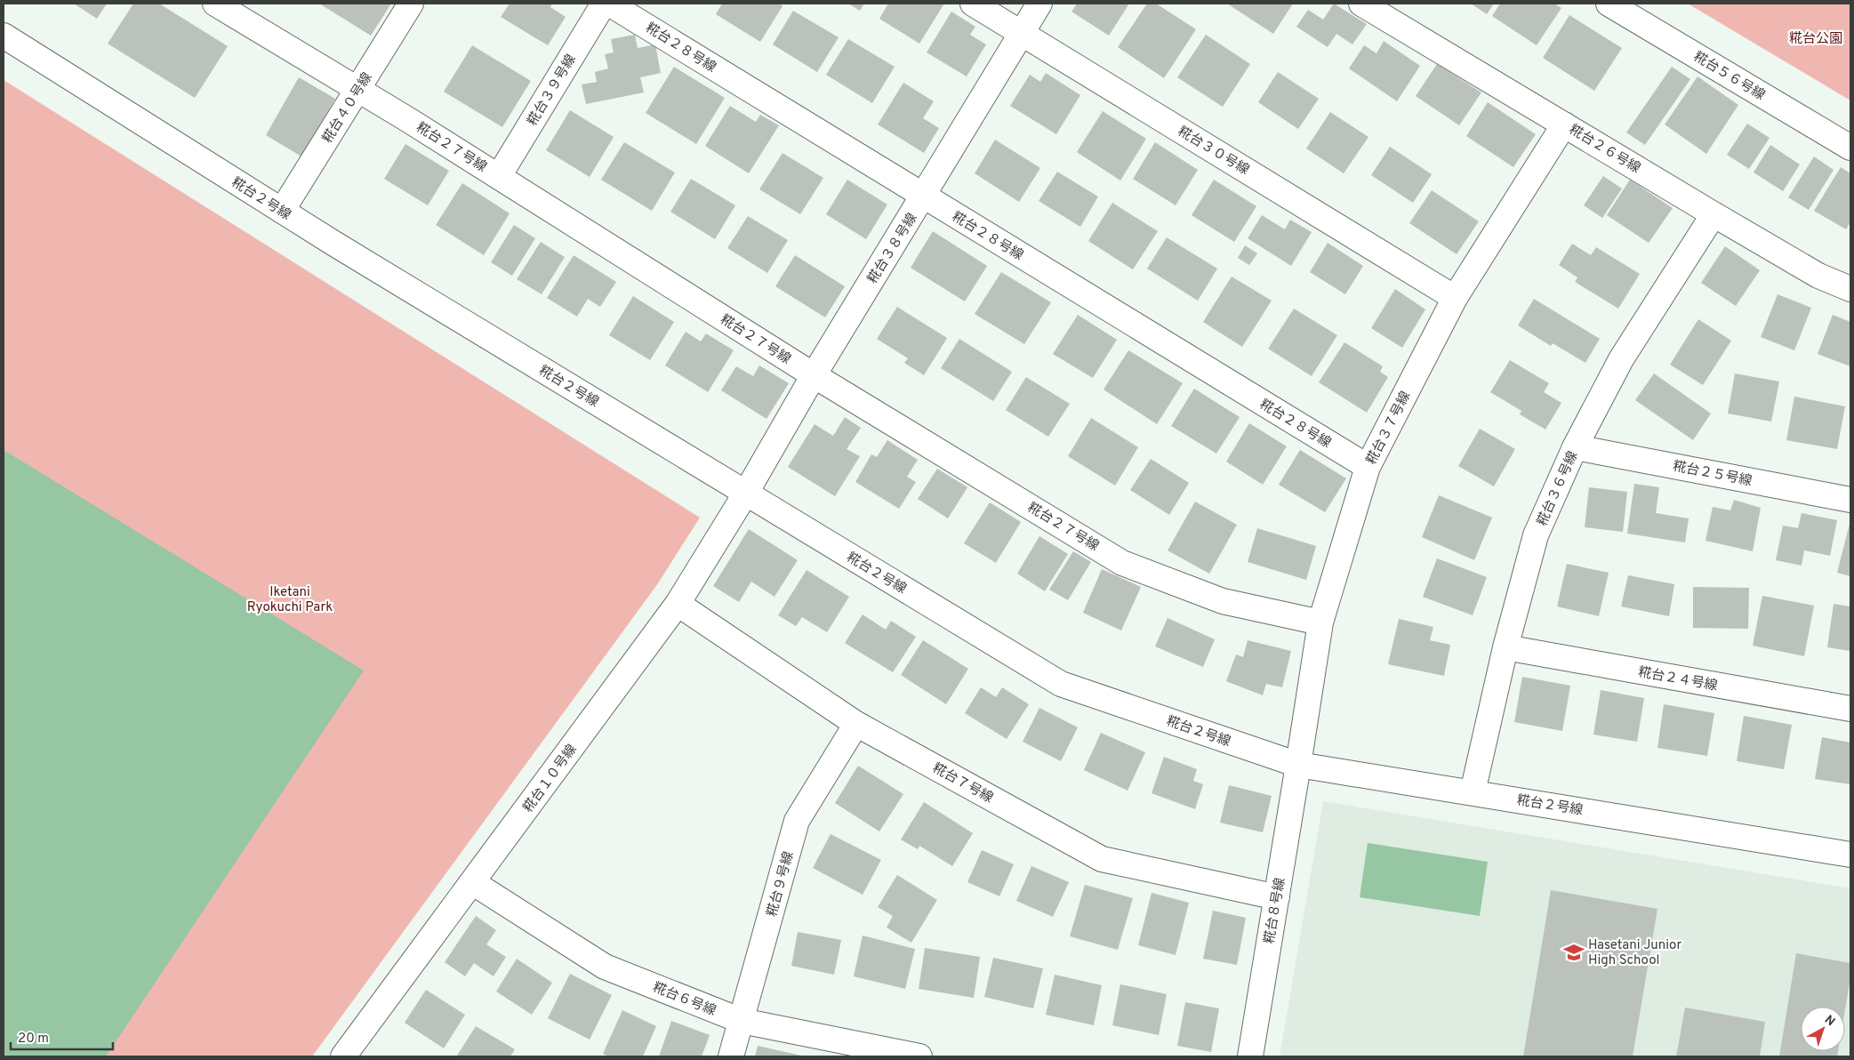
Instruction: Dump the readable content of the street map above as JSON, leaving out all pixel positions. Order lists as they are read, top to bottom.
{
  "streets": {
    "street": [
      "糀台２８号線",
      "糀台５６号線",
      "糀台３９号線",
      "糀台４０号線",
      "糀台２７号線",
      "糀台２６号線",
      "糀台３０号線",
      "糀台２号線",
      "糀台３８号線",
      "糀台３７号線",
      "糀台２５号線",
      "糀台３６号線",
      "糀台２４号線",
      "糀台１０号線",
      "糀台７号線",
      "糀台９号線",
      "糀台８号線",
      "糀台６号線"
    ]
  },
  "crossings": [
    ["糀台２８号線", "糀台３８号線"],
    ["糀台２８号線", "糀台３７号線"],
    ["糀台３９号線", "糀台２７号線"],
    ["糀台４０号線", "糀台２７号線"],
    ["糀台４０号線", "糀台２号線"],
    ["糀台２７号線", "糀台３８号線"],
    ["糀台２７号線", "糀台３７号線"],
    ["糀台２６号線", "糀台３７号線"],
    ["糀台２６号線", "糀台３６号線"],
    ["糀台３０号線", "糀台３８号線"],
    ["糀台３０号線", "糀台３７号線"],
    ["糀台２号線", "糀台３８号線"],
    ["糀台２号線", "糀台３７号線"],
    ["糀台２号線", "糀台３６号線"],
    ["糀台２号線", "糀台１０号線"],
    ["糀台２号線", "糀台８号線"],
    ["糀台３８号線", "糀台１０号線"],
    ["糀台３７号線", "糀台８号線"],
    ["糀台２５号線", "糀台３６号線"],
    ["糀台３６号線", "糀台２４号線"],
    ["糀台１０号線", "糀台７号線"],
    ["糀台１０号線", "糀台６号線"],
    ["糀台７号線", "糀台９号線"],
    ["糀台７号線", "糀台８号線"],
    ["糀台９号線", "糀台６号線"]
  ],
  "parks": ["糀台公園", "Iketani Ryokuchi Park"],
  "places": {
    "school or university": ["Hasetani Junior High School"]
  },
  "scale_bar": "20 m",
  "north": "top right"
}
